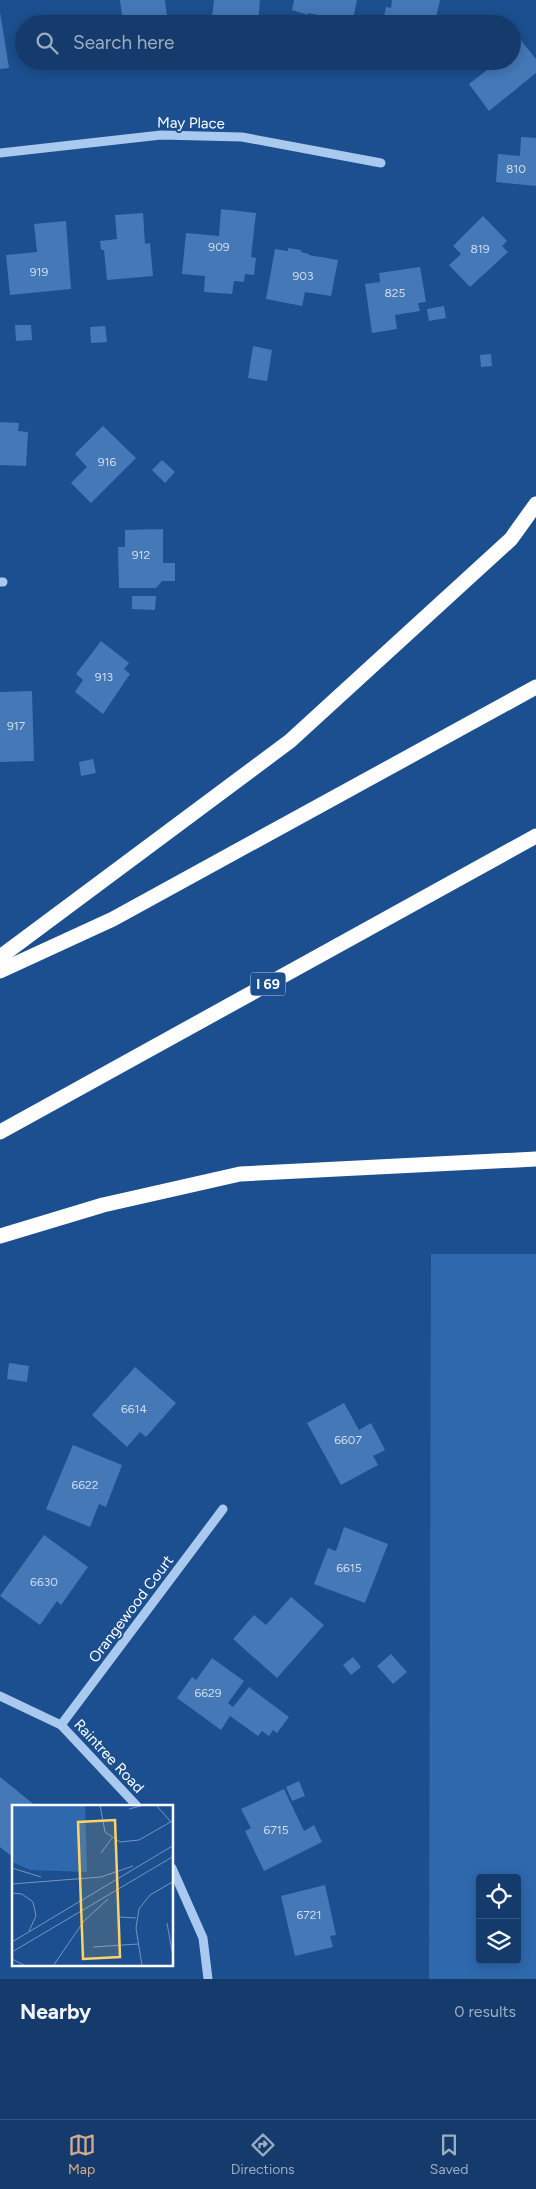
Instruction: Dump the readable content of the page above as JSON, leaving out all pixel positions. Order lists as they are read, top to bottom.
{
  "streets": {
    "highway": ["I 69"],
    "street": ["May Place", "Orangewood Court", "Raintree Road"]
  },
  "crossings": [
    ["Orangewood Court", "Raintree Road"]
  ],
  "house_numbers": [
    "810",
    "909",
    "819",
    "919",
    "903",
    "825",
    "916",
    "912",
    "913",
    "917",
    "6614",
    "6607",
    "6622",
    "6615",
    "6630",
    "6629",
    "6715",
    "6721"
  ],
  "page": {
    "search": "Search here",
    "heading": ["Nearby", "0 results"],
    "nav": ["Map", "Directions", "Saved"]
  }
}
